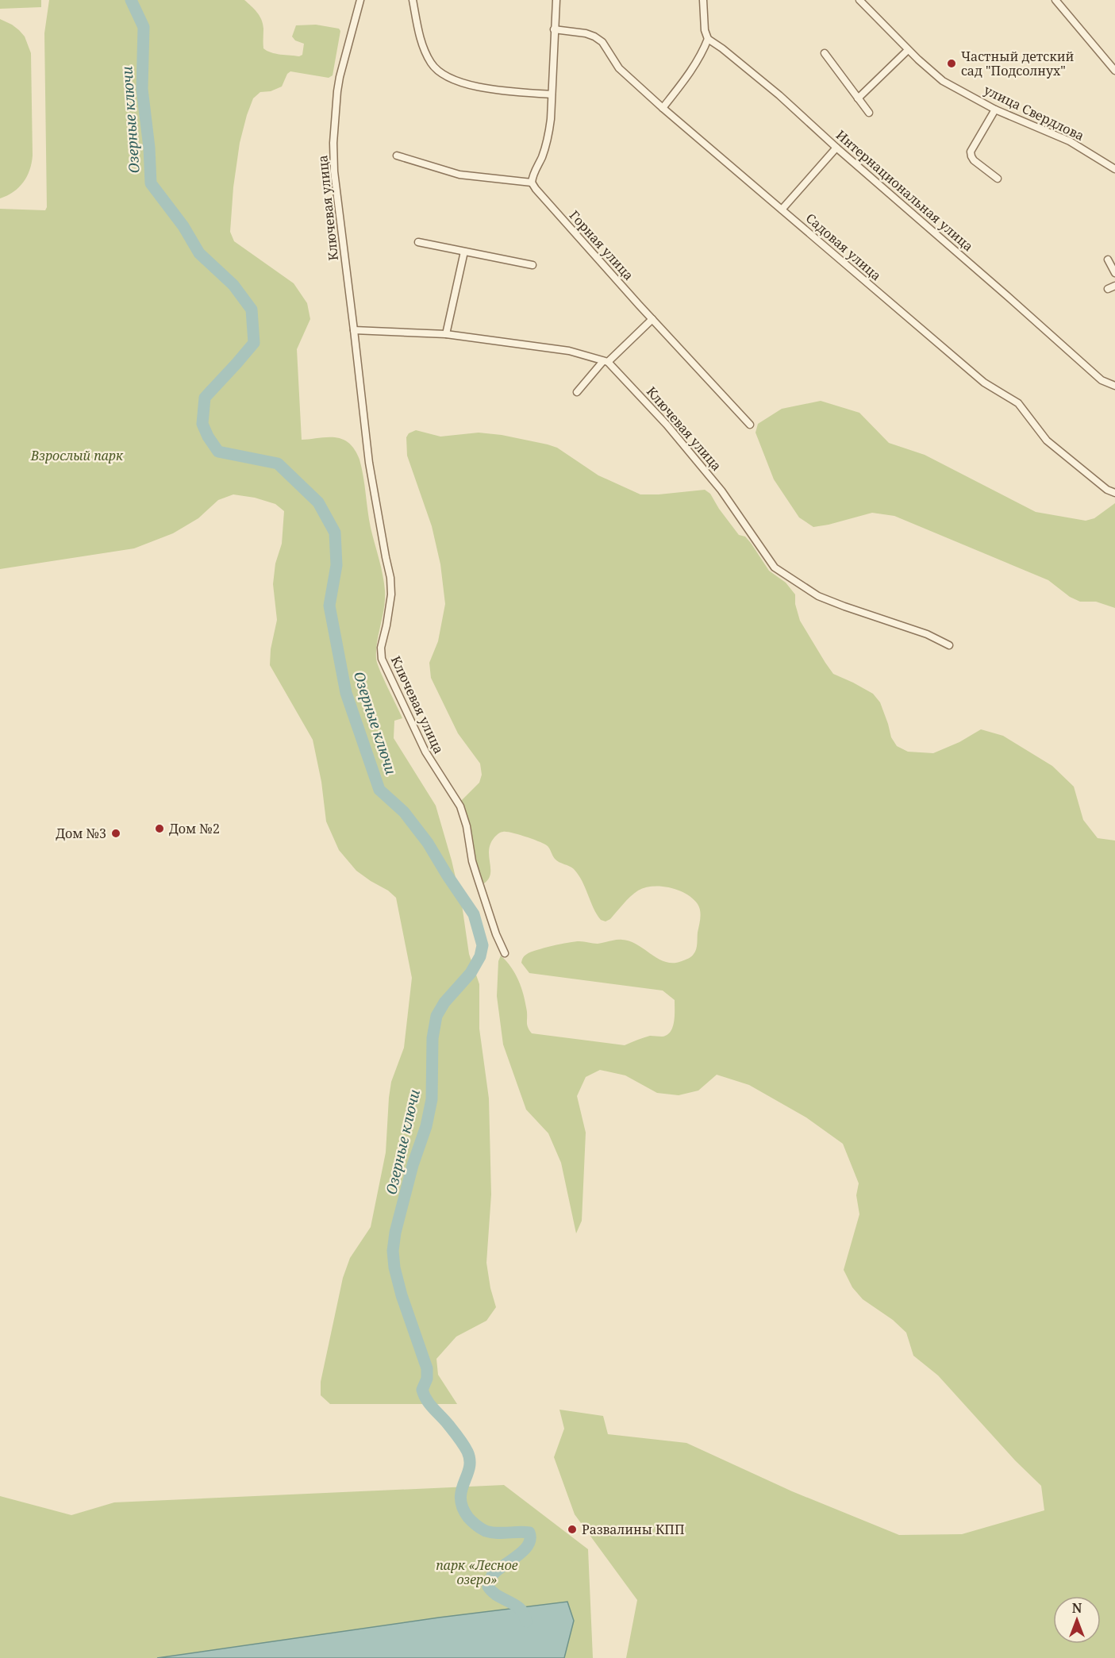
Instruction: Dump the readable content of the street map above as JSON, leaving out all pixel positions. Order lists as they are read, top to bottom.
{
  "streets": {
    "street": [
      "улица Свердлова",
      "Интернациональная улица",
      "Ключевая улица",
      "Горная улица",
      "Садовая улица"
    ]
  },
  "water": ["Озерные ключи"],
  "parks": ["Взрослый парк", "парк «Лесное озеро»"],
  "places": [
    "Частный детский сад \"Подсолнух\"",
    "Дом №2",
    "Дом №3",
    "Развалины КПП"
  ],
  "north": "top"
}
